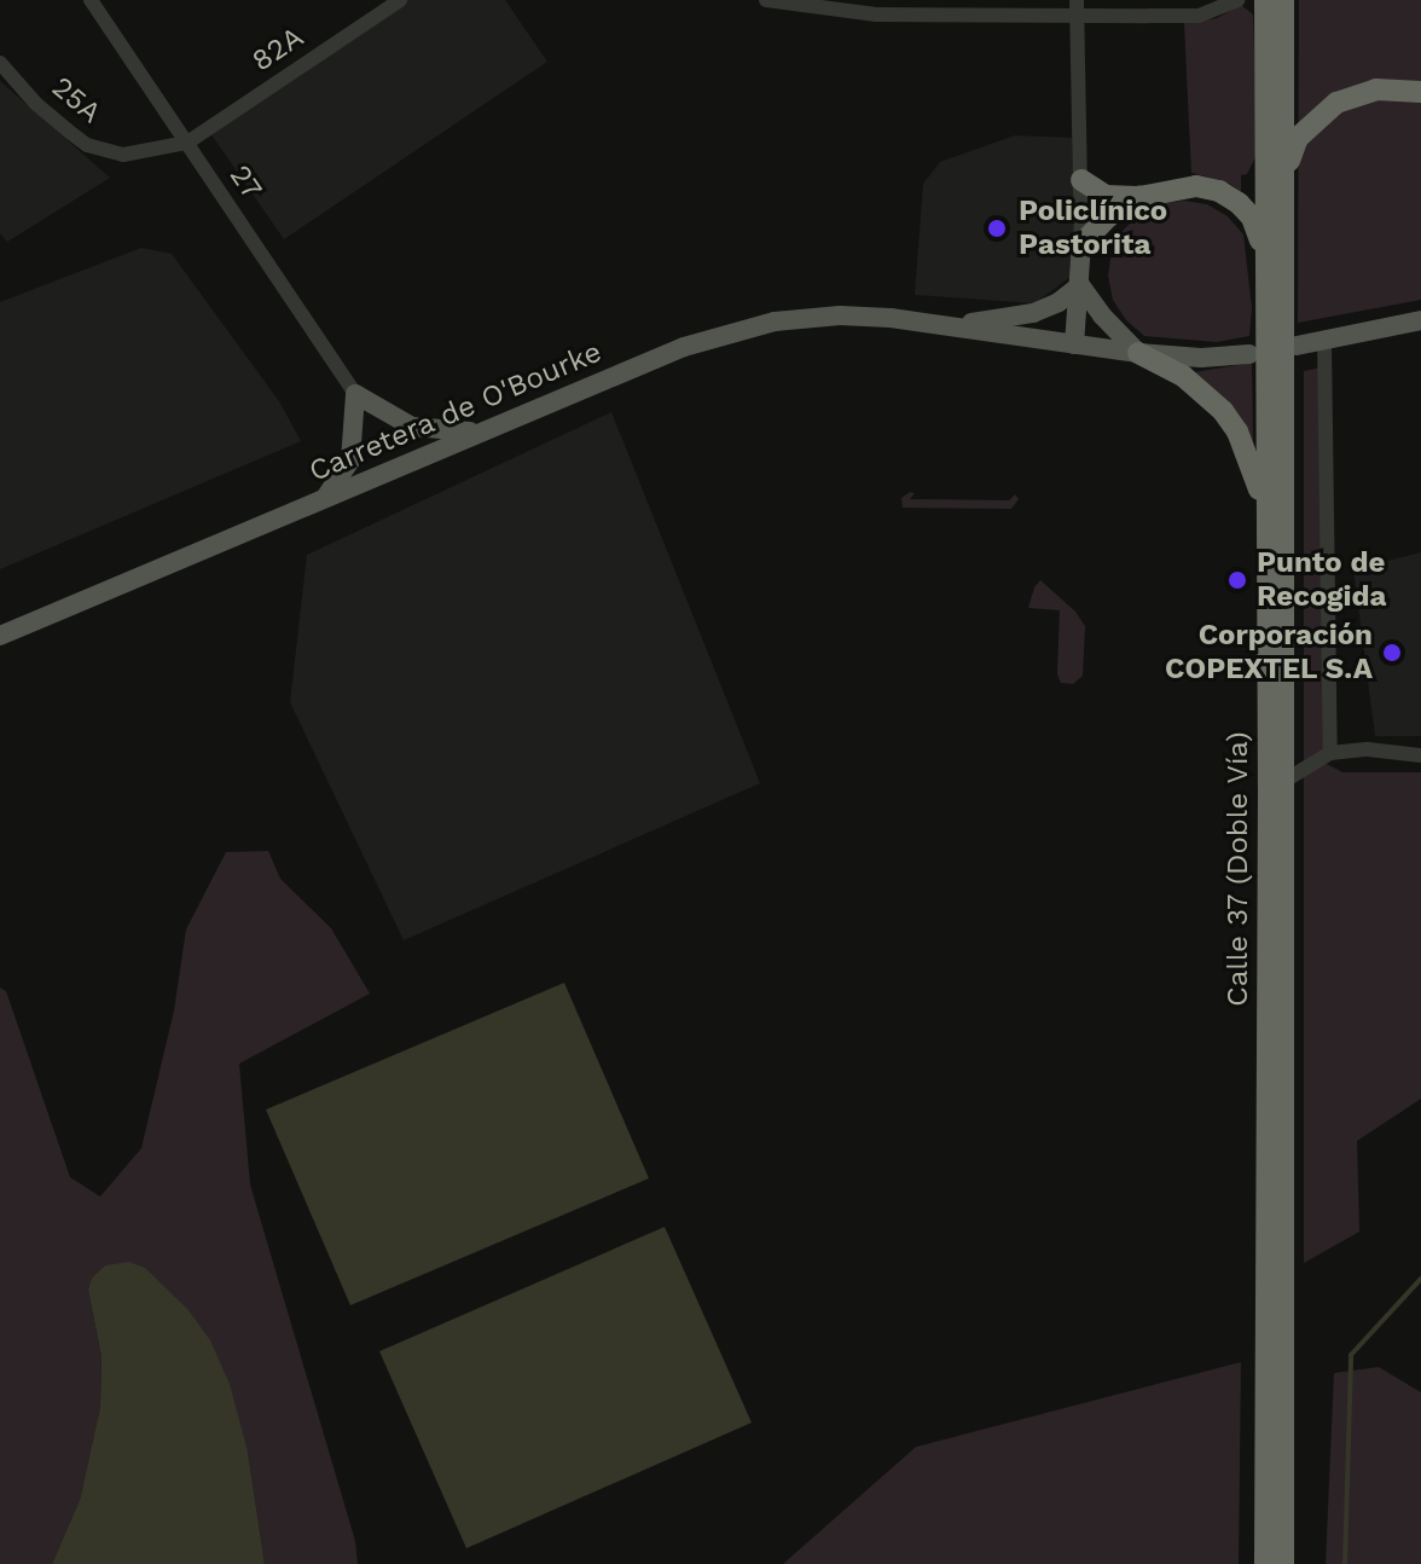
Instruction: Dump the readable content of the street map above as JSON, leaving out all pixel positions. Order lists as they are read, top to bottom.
{
  "streets": {
    "highway": ["Calle 37 (Doble Vía)"],
    "main road": ["Carretera de O'Bourke"],
    "street": ["82A", "25A", "27"]
  },
  "crossings": [
    ["82A", "25A"],
    ["82A", "27"],
    ["25A", "27"]
  ],
  "places": ["Policlínico Pastorita", "Punto de Recogida", "Corporación COPEXTEL S.A"]
}
